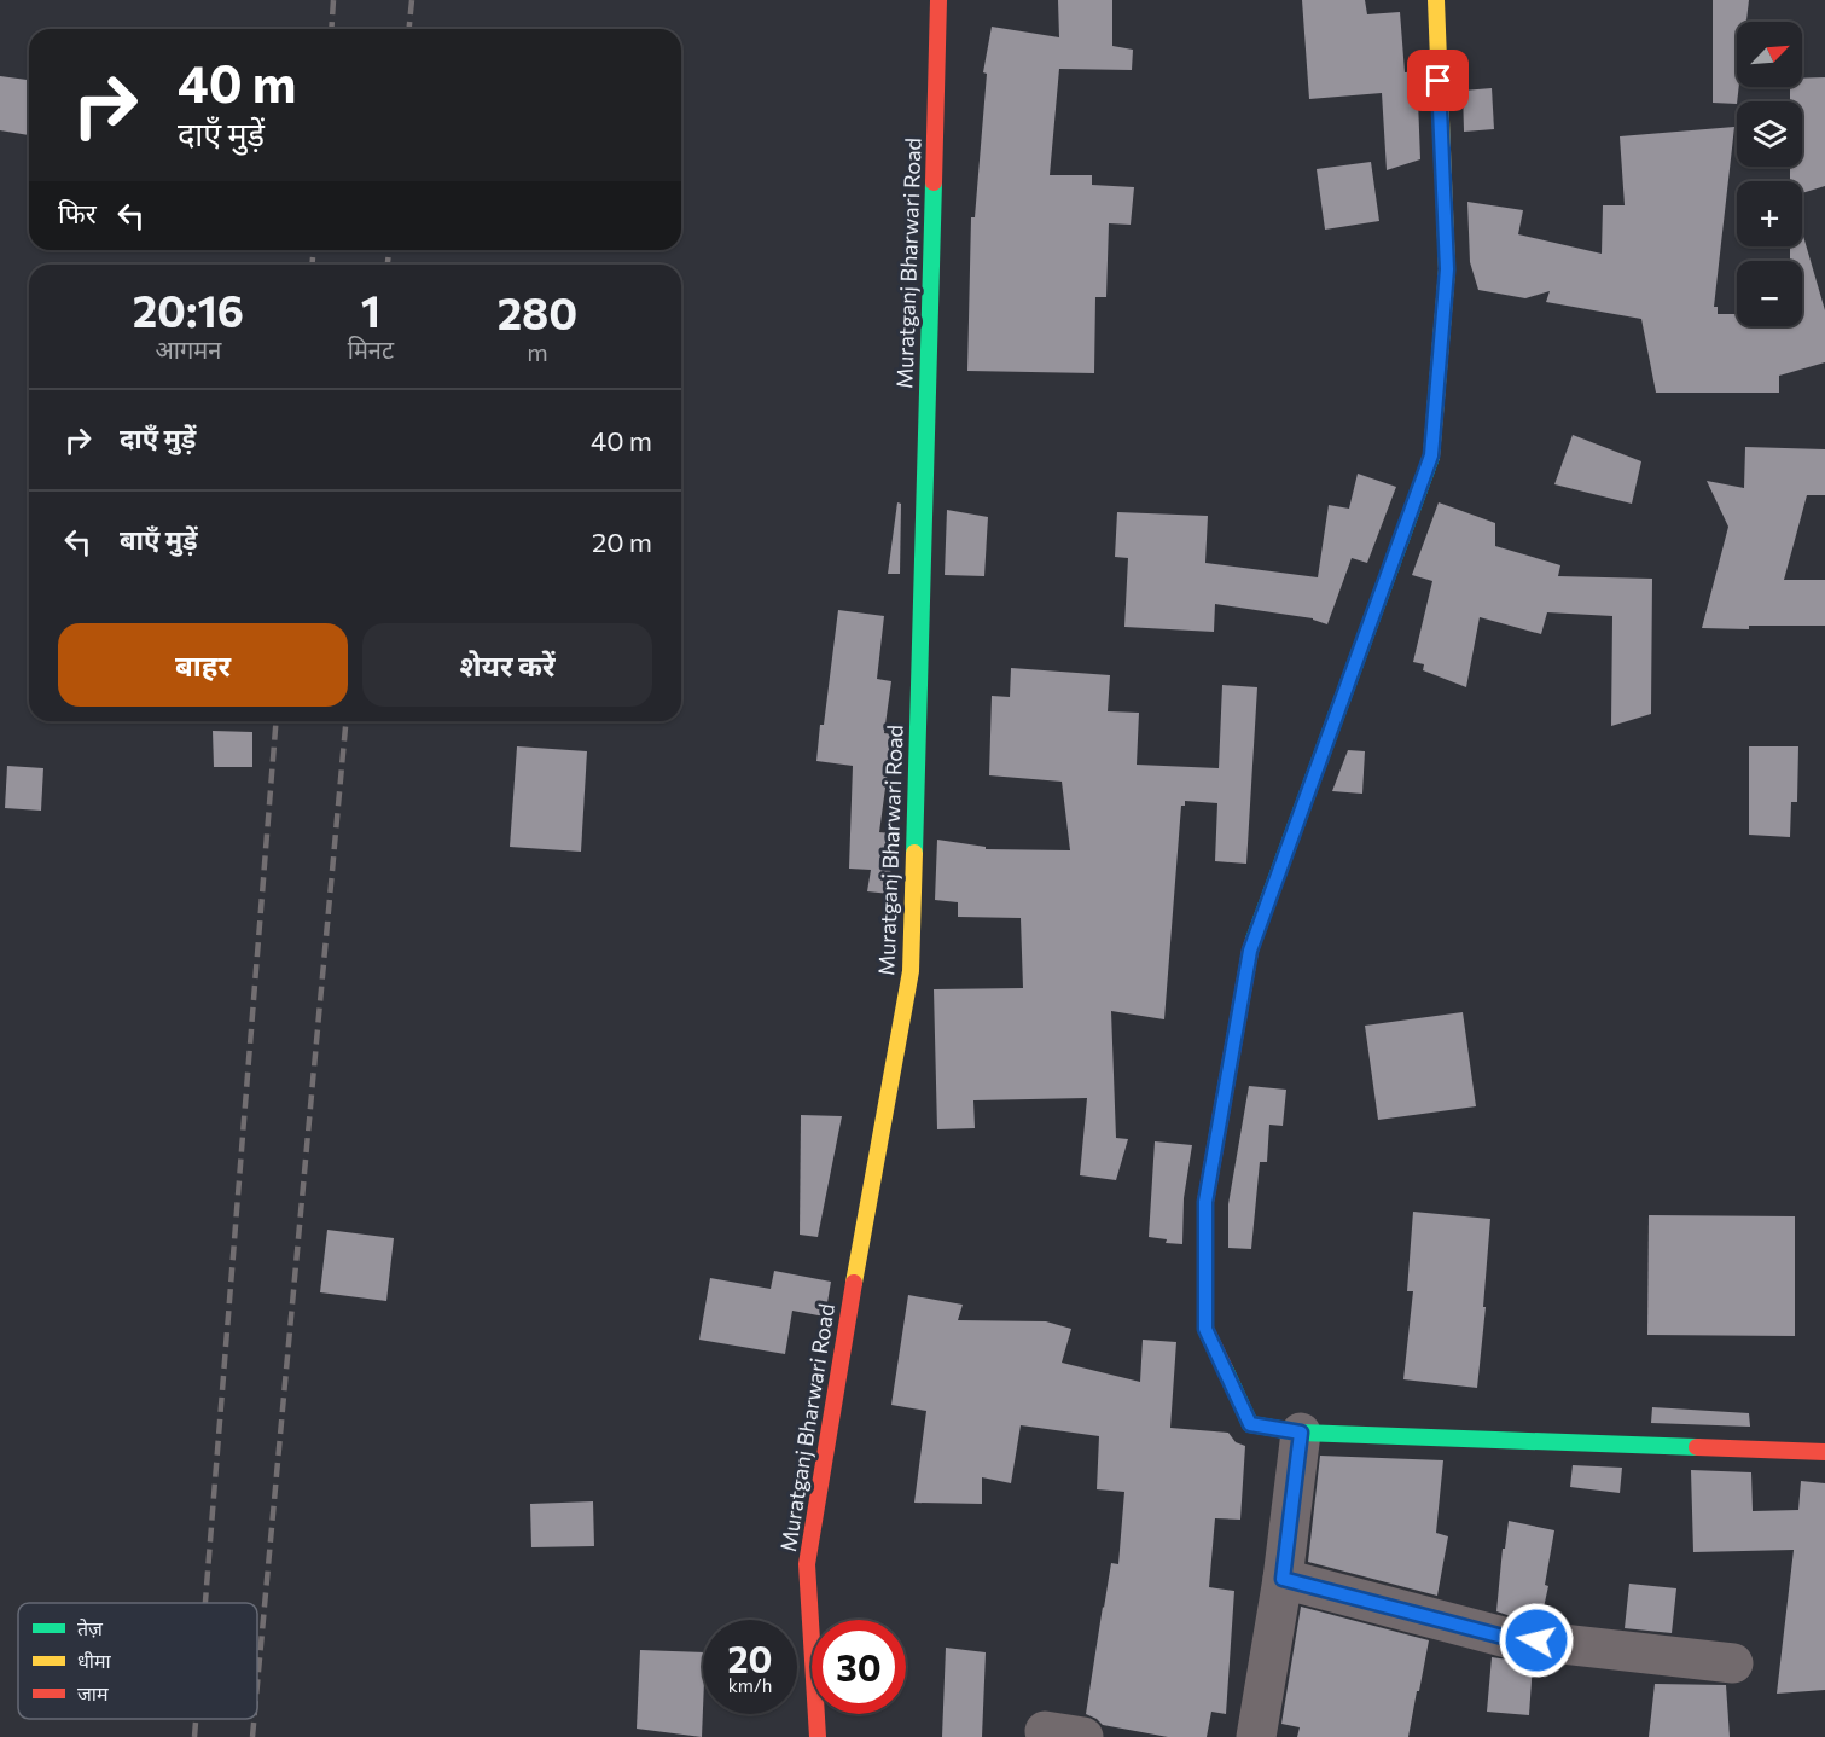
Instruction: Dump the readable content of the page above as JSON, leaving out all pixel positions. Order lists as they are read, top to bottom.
{
  "streets": {
    "street": ["Muratganj Bharwari Road"]
  },
  "legend": ["तेज़", "धीमा", "जाम"],
  "north": "top right",
  "page": {
    "map_buttons": ["+", "−"],
    "turn": ["40 m", "दाएँ मुड़ें"],
    "then": "फिर",
    "eta": [
      "20:16",
      "आगमन",
      "1",
      "मिनट",
      "280",
      "m"
    ],
    "list": [
      {
        "name": "दाएँ मुड़ें",
        "value": "40 m"
      },
      {
        "name": "बाएँ मुड़ें",
        "value": "20 m"
      }
    ],
    "buttons": ["बाहर", "शेयर करें"],
    "speed": "20 km/h",
    "limit": "30"
  }
}
